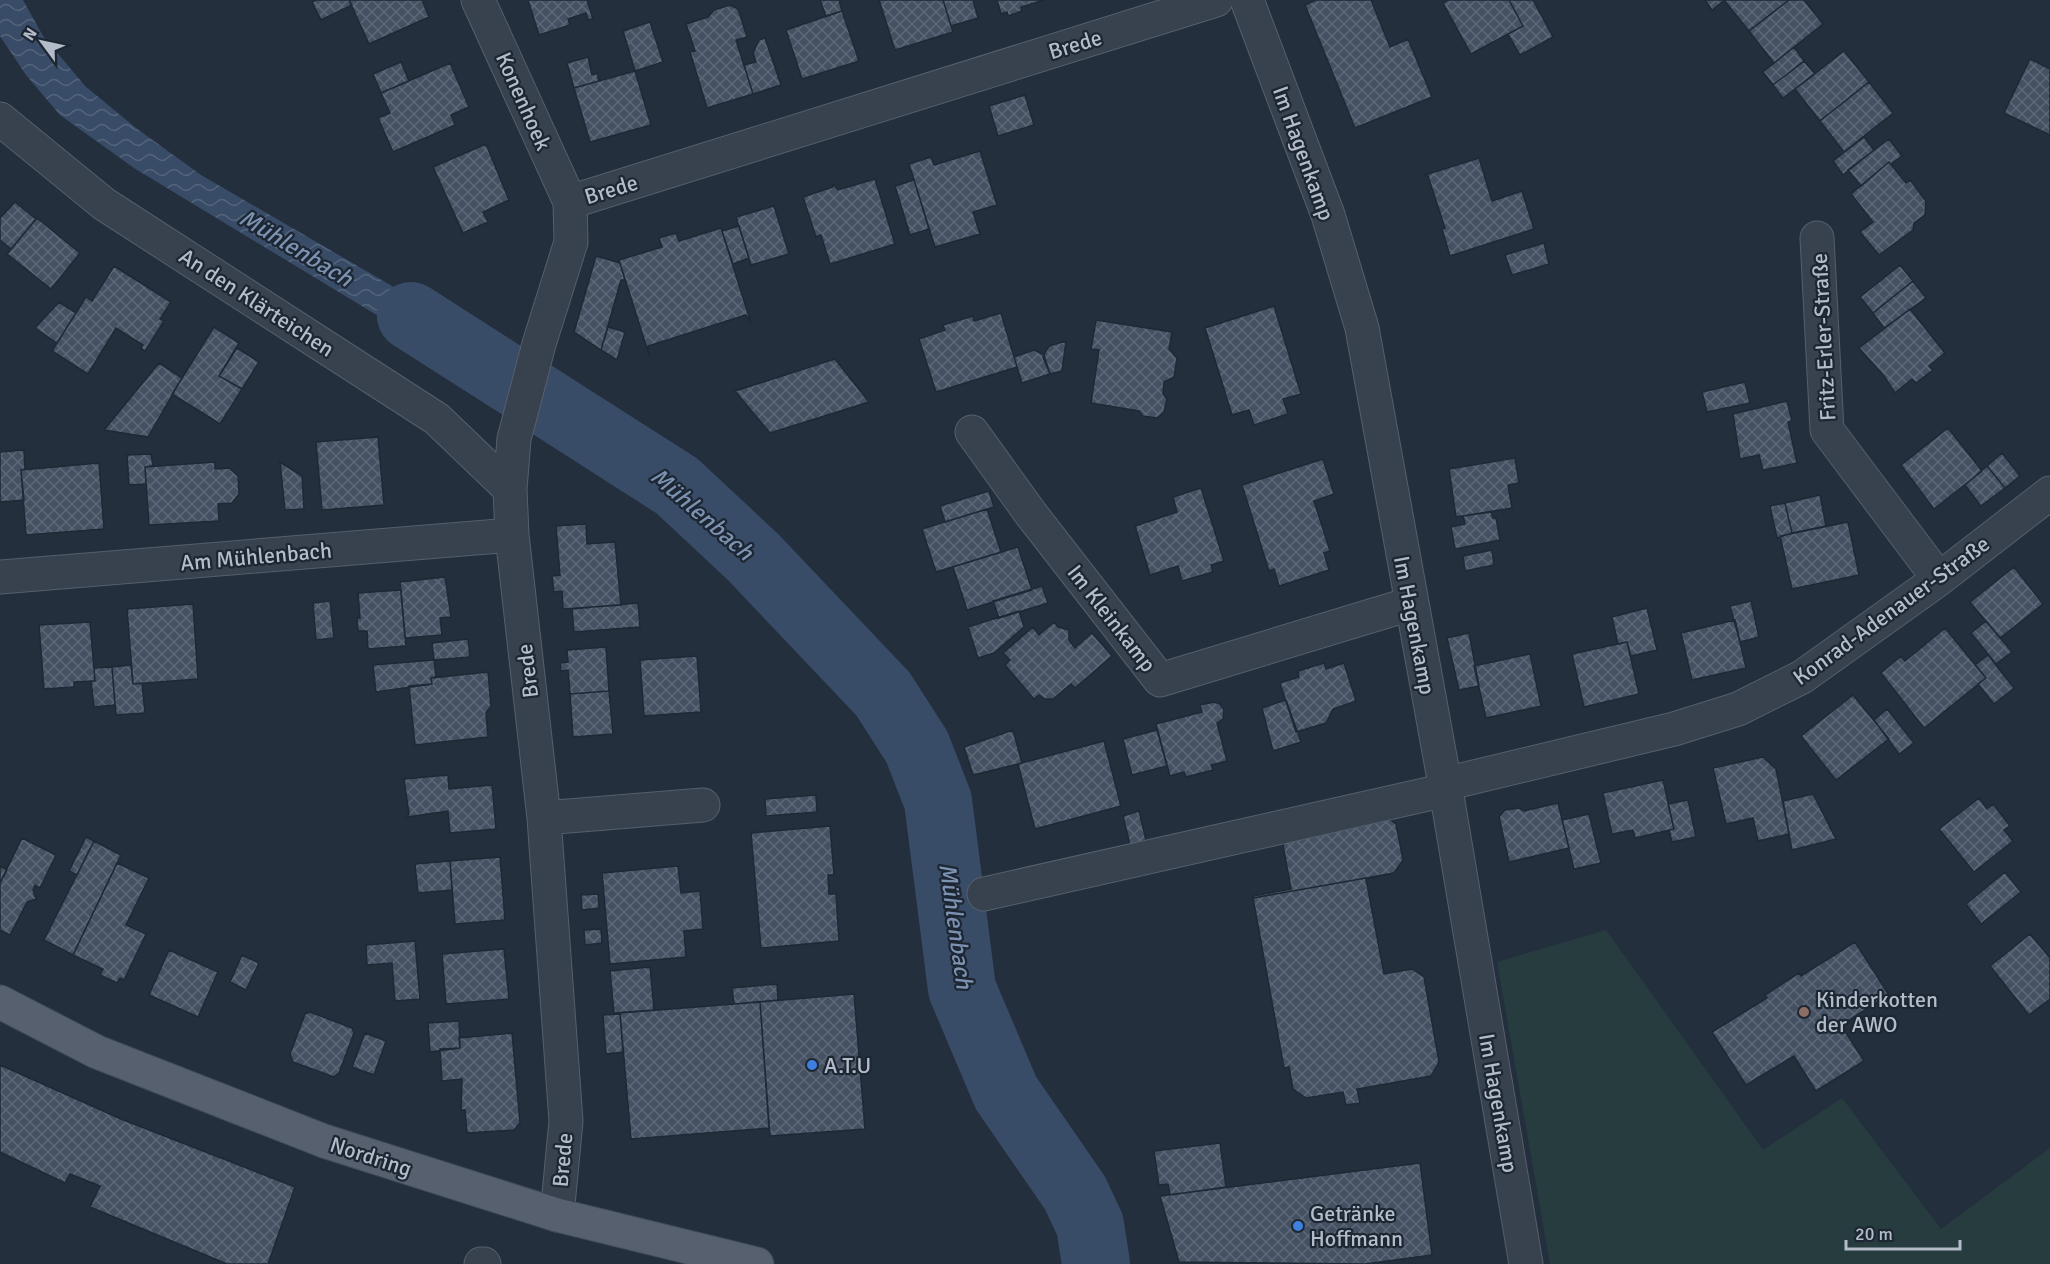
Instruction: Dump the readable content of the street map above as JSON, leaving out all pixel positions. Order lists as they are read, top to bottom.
{
  "streets": {
    "main road": ["Nordring"],
    "street": [
      "Brede",
      "Konenhoek",
      "Im Hagenkamp",
      "An den Klärteichen",
      "Fritz-Erler-Straße",
      "Am Mühlenbach",
      "Konrad-Adenauer-Straße",
      "Im Kleinkamp"
    ]
  },
  "crossings": [
    ["Brede", "Konenhoek"],
    ["Brede", "An den Klärteichen"],
    ["Brede", "Am Mühlenbach"],
    ["Brede", "Nordring"],
    ["Im Hagenkamp", "Konrad-Adenauer-Straße"],
    ["Im Hagenkamp", "Im Kleinkamp"],
    ["Fritz-Erler-Straße", "Konrad-Adenauer-Straße"]
  ],
  "water": ["Mühlenbach"],
  "places": ["Kinderkotten der AWO", "A.T.U", "Getränke Hoffmann"],
  "scale_bar": "20 m",
  "north": "top left"
}
